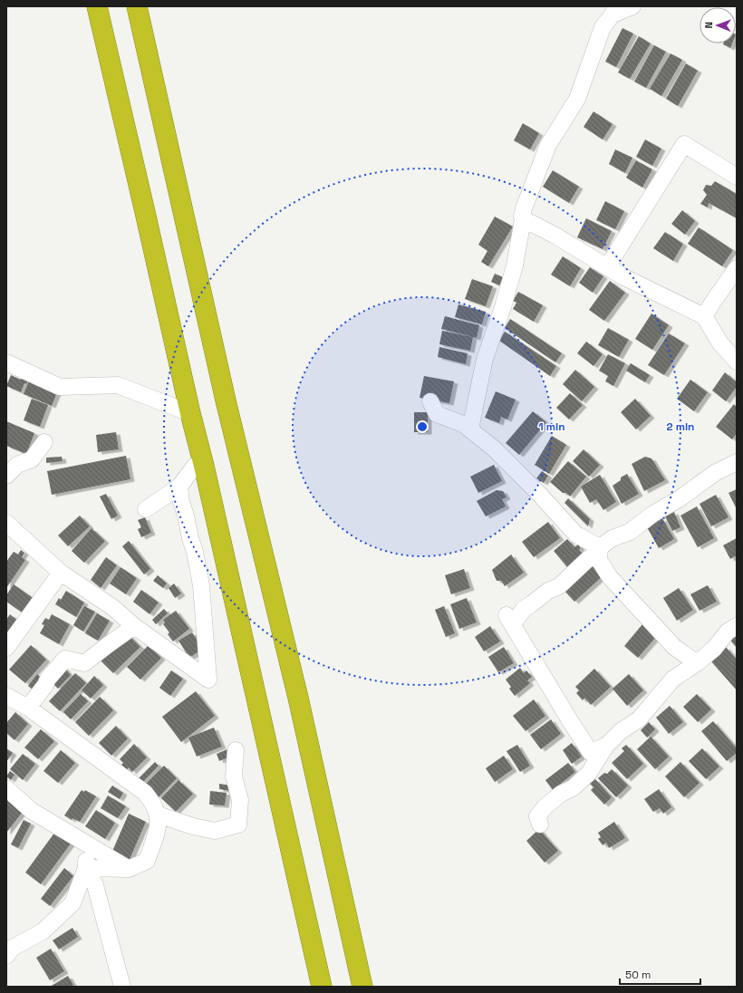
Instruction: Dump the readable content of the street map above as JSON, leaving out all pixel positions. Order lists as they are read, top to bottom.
{
  "scale_bar": "50 m",
  "north": "left",
  "rings": ["1 min", "2 min"]
}
